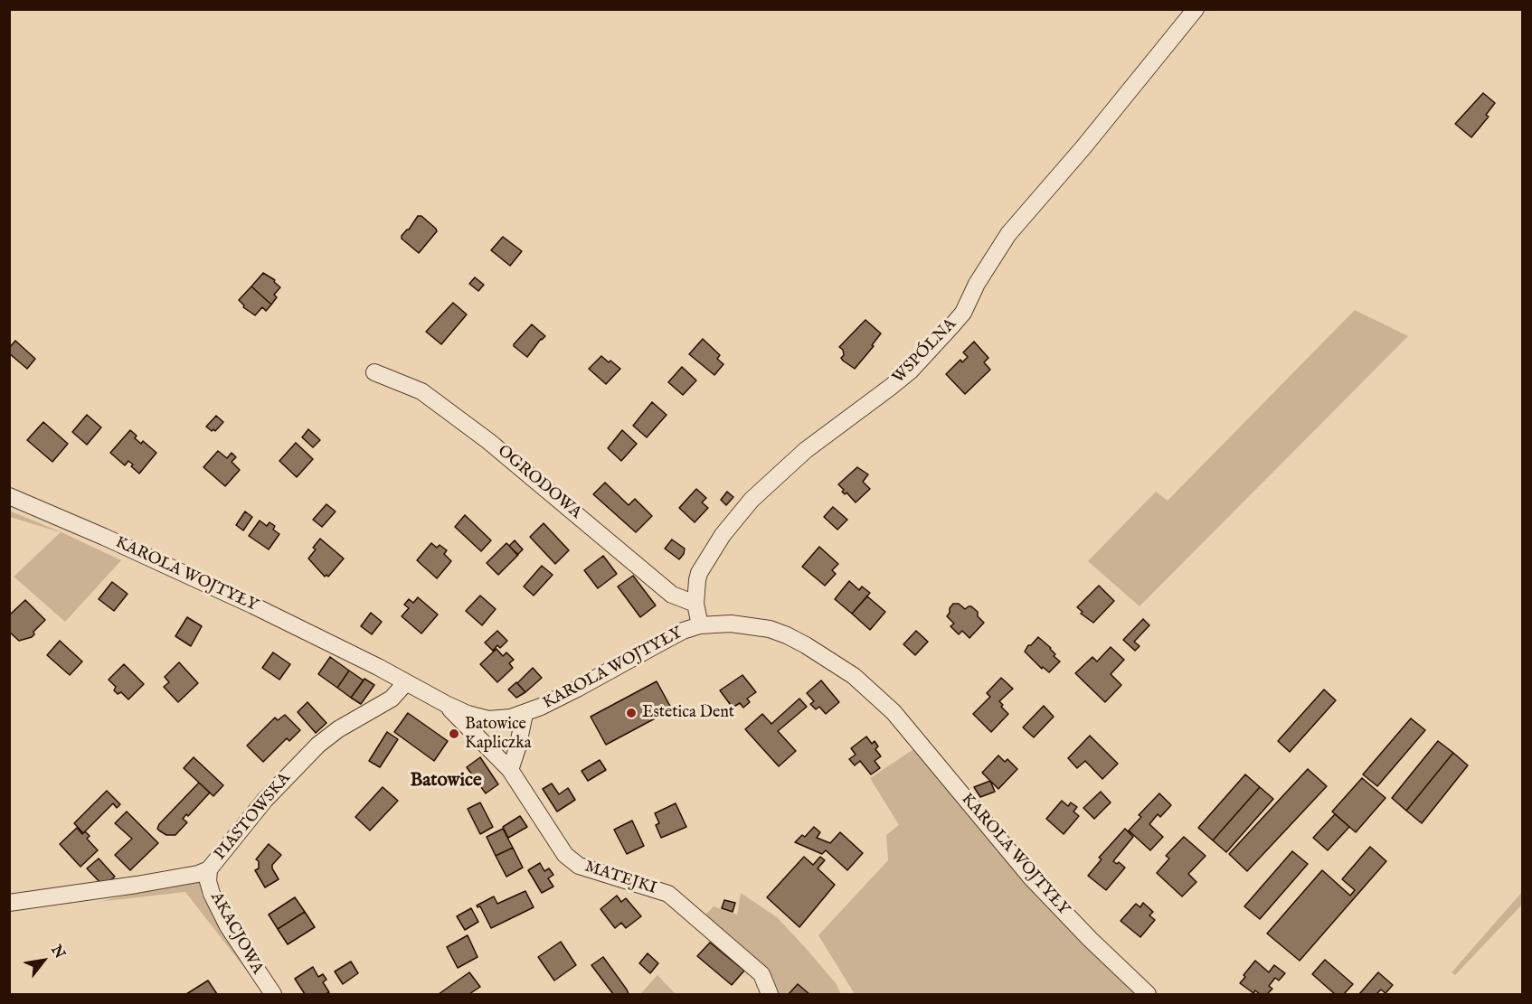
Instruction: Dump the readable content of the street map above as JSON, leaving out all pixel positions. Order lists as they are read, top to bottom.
{
  "streets": {
    "street": [
      "WSPÓLNA",
      "OGRODOWA",
      "KAROLA WOJTYŁY",
      "PIASTOWSKA",
      "MATEJKI",
      "AKACJOWA"
    ]
  },
  "crossings": [
    ["WSPÓLNA", "OGRODOWA"],
    ["WSPÓLNA", "KAROLA WOJTYŁY"],
    ["KAROLA WOJTYŁY", "PIASTOWSKA"],
    ["KAROLA WOJTYŁY", "MATEJKI"],
    ["PIASTOWSKA", "AKACJOWA"]
  ],
  "districts": ["Batowice"],
  "places": ["Estetica Dent", "Batowice Kapliczka"],
  "north": "top right"
}
